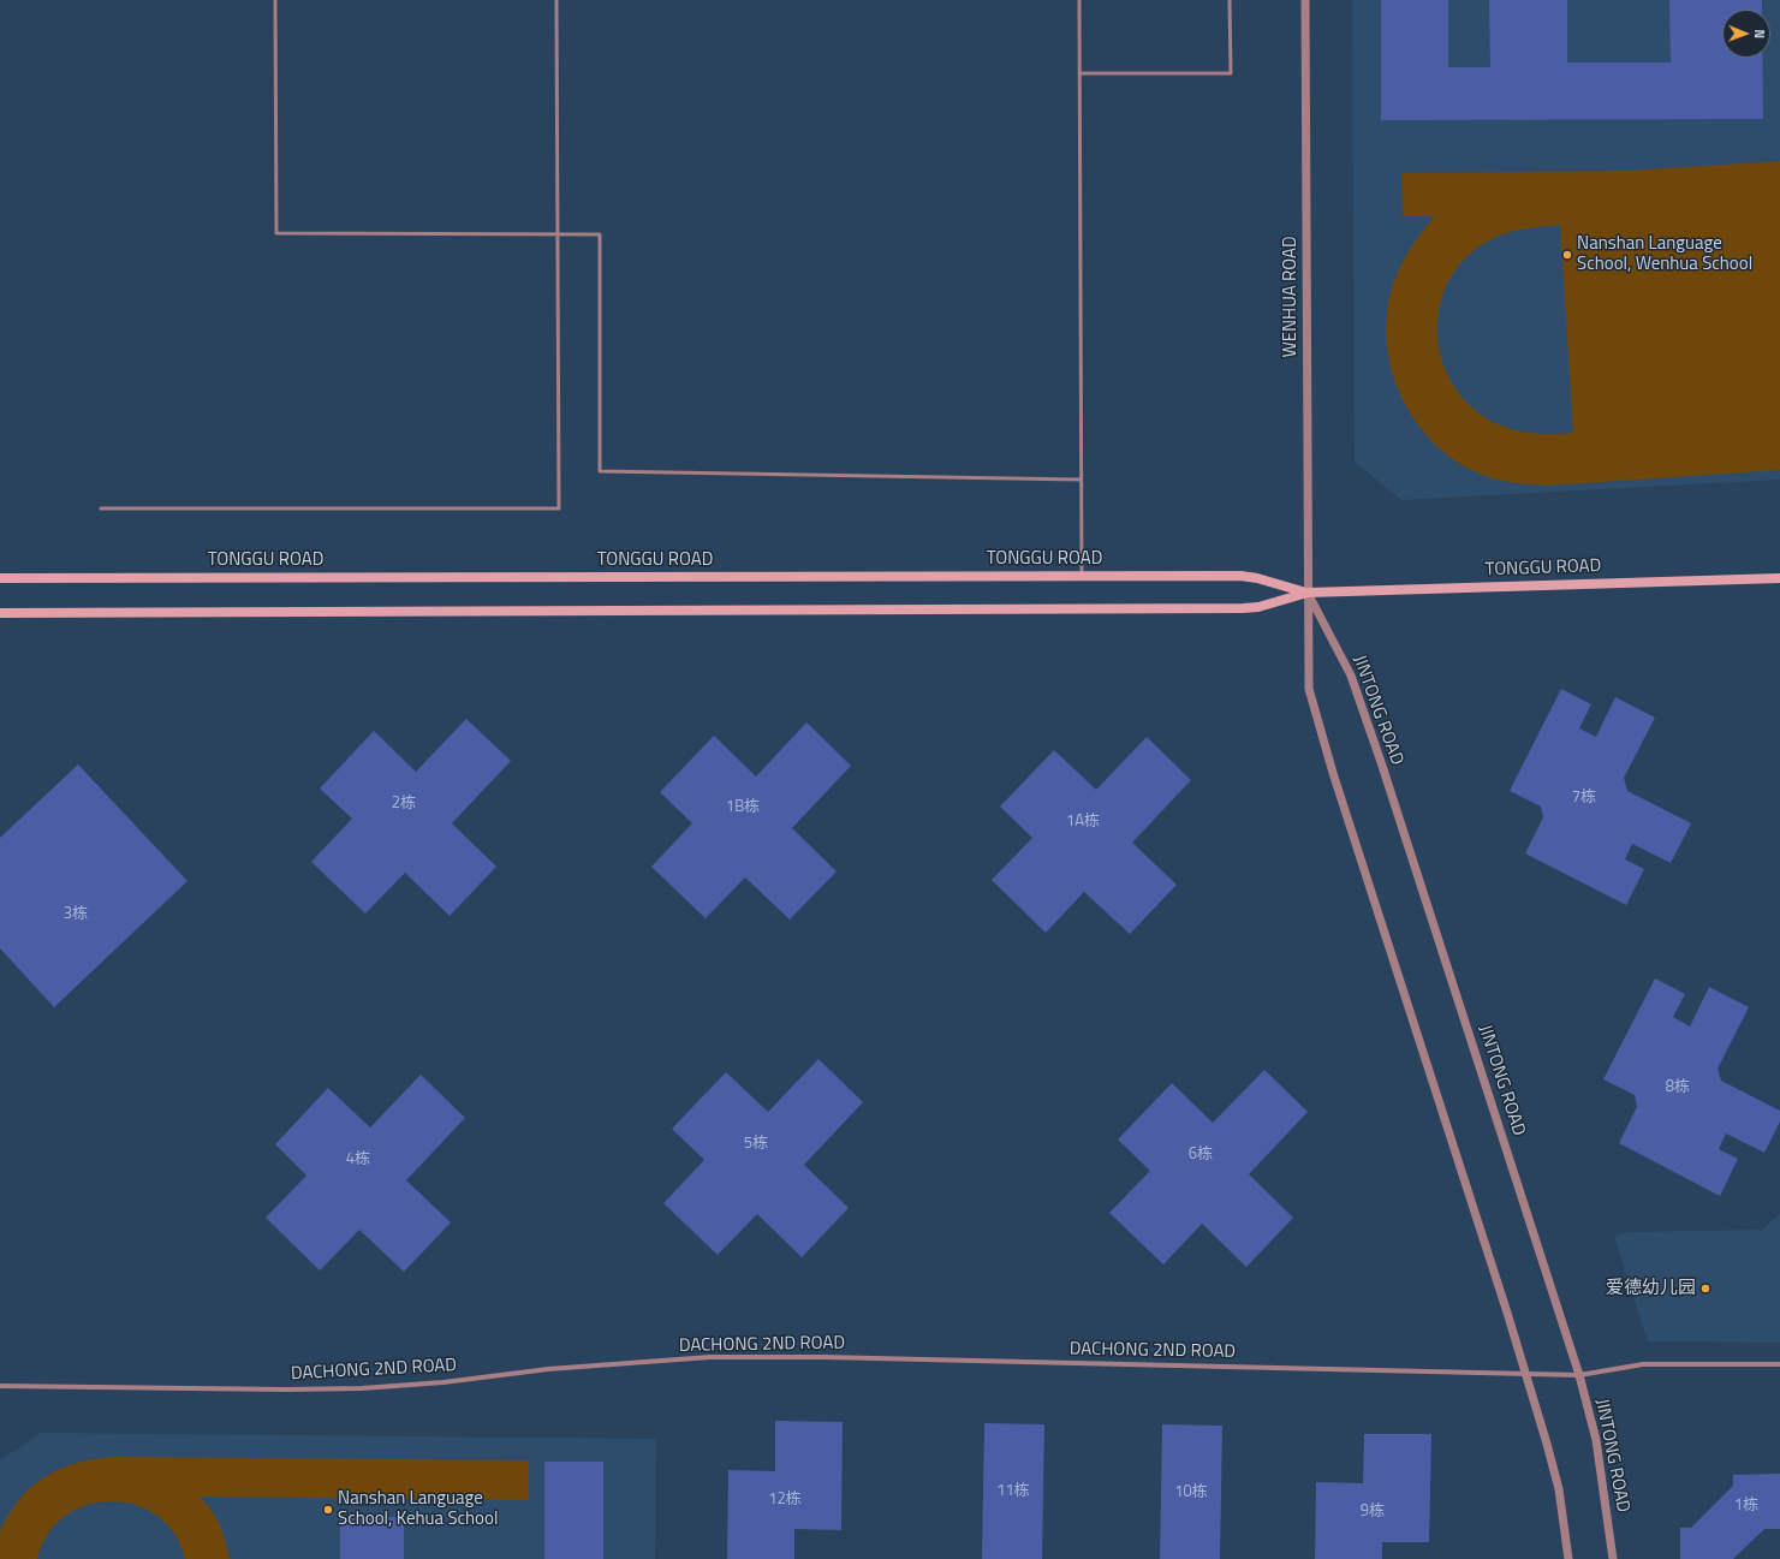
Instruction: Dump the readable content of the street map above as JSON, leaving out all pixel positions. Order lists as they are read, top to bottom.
{
  "streets": {
    "main road": ["TONGGU ROAD"],
    "street": ["WENHUA ROAD", "JINTONG ROAD", "DACHONG 2ND ROAD"]
  },
  "crossings": [
    ["WENHUA ROAD", "TONGGU ROAD"],
    ["WENHUA ROAD", "JINTONG ROAD"],
    ["TONGGU ROAD", "JINTONG ROAD"],
    ["JINTONG ROAD", "DACHONG 2ND ROAD"]
  ],
  "places": ["Nanshan Language School, Wenhua School", "爱德幼儿园", "Nanshan Language School, Kehua School"],
  "house_numbers": [
    "7栋",
    "2栋",
    "1B栋",
    "1A栋",
    "3栋",
    "8栋",
    "5栋",
    "6栋",
    "4栋",
    "11栋",
    "10栋",
    "12栋",
    "1栋",
    "9栋"
  ],
  "north": "right"
}
